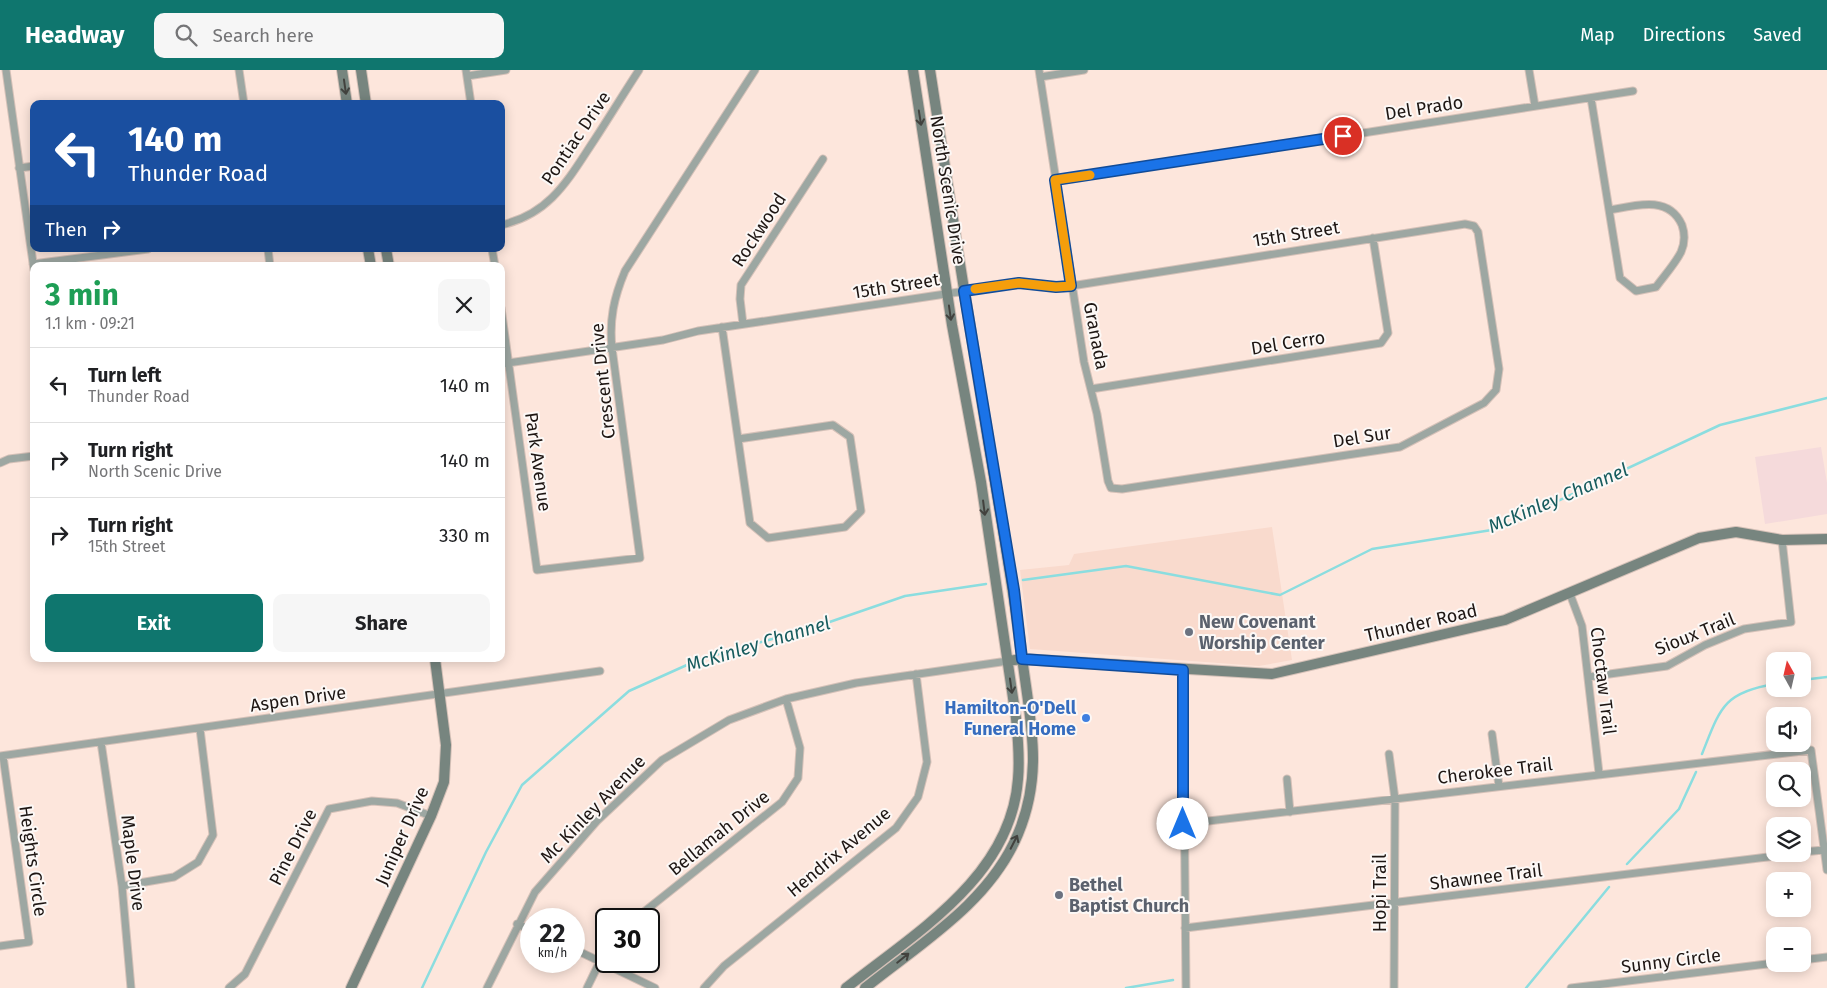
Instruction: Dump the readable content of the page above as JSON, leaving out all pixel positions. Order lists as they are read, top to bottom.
{
  "streets": {
    "main road": ["North Scenic Drive", "Thunder Road", "Juniper Drive"],
    "street": [
      "Del Prado",
      "Pontiac Drive",
      "Rockwood",
      "15th Street",
      "Granada",
      "Del Cerro",
      "Crescent Drive",
      "Del Sur",
      "Park Avenue",
      "Sioux Trail",
      "Choctaw Trail",
      "Aspen Drive",
      "Cherokee Trail",
      "Mc Kinley Avenue",
      "Bellamah Drive",
      "Pine Drive",
      "Hendrix Avenue",
      "Heights Circle",
      "Maple Drive",
      "Shawnee Trail",
      "Hopi Trail",
      "Sunny Circle"
    ]
  },
  "crossings": [
    ["Del Prado", "Granada"],
    ["North Scenic Drive", "15th Street"],
    ["North Scenic Drive", "Thunder Road"],
    ["North Scenic Drive", "Mc Kinley Avenue"],
    ["Rockwood", "15th Street"],
    ["15th Street", "Granada"],
    ["15th Street", "Del Cerro"],
    ["15th Street", "Crescent Drive"],
    ["15th Street", "Del Sur"],
    ["15th Street", "Park Avenue"],
    ["Granada", "Del Cerro"],
    ["Granada", "Del Sur"],
    ["Crescent Drive", "Park Avenue"],
    ["Thunder Road", "Sioux Trail"],
    ["Thunder Road", "Choctaw Trail"],
    ["Thunder Road", "Mc Kinley Avenue"],
    ["Sioux Trail", "Choctaw Trail"],
    ["Choctaw Trail", "Cherokee Trail"],
    ["Aspen Drive", "Juniper Drive"],
    ["Aspen Drive", "Heights Circle"],
    ["Aspen Drive", "Maple Drive"],
    ["Cherokee Trail", "Hopi Trail"],
    ["Mc Kinley Avenue", "Bellamah Drive"],
    ["Mc Kinley Avenue", "Hendrix Avenue"],
    ["Juniper Drive", "Pine Drive"],
    ["Shawnee Trail", "Hopi Trail"]
  ],
  "water": ["McKinley Channel"],
  "places": ["New Covenant Worship Center", "Hamilton-O'Dell Funeral Home", "Bethel Baptist Church"],
  "north": "top",
  "page": {
    "header": "Headway",
    "search": "Search here",
    "nav": ["Map", "Directions", "Saved"],
    "turn": ["140 m", "Thunder Road"],
    "then": "Then",
    "heading": ["3 min", "1.1 km · 09:21"],
    "list": [
      {
        "name": "Turn left",
        "note": "Thunder Road",
        "value": "140 m"
      },
      {
        "name": "Turn right",
        "note": "North Scenic Drive",
        "value": "140 m"
      },
      {
        "name": "Turn right",
        "note": "15th Street",
        "value": "330 m"
      }
    ],
    "buttons": ["Exit", "Share"],
    "map_buttons": ["+", "−"],
    "speed": "22 km/h",
    "limit": "30"
  }
}
